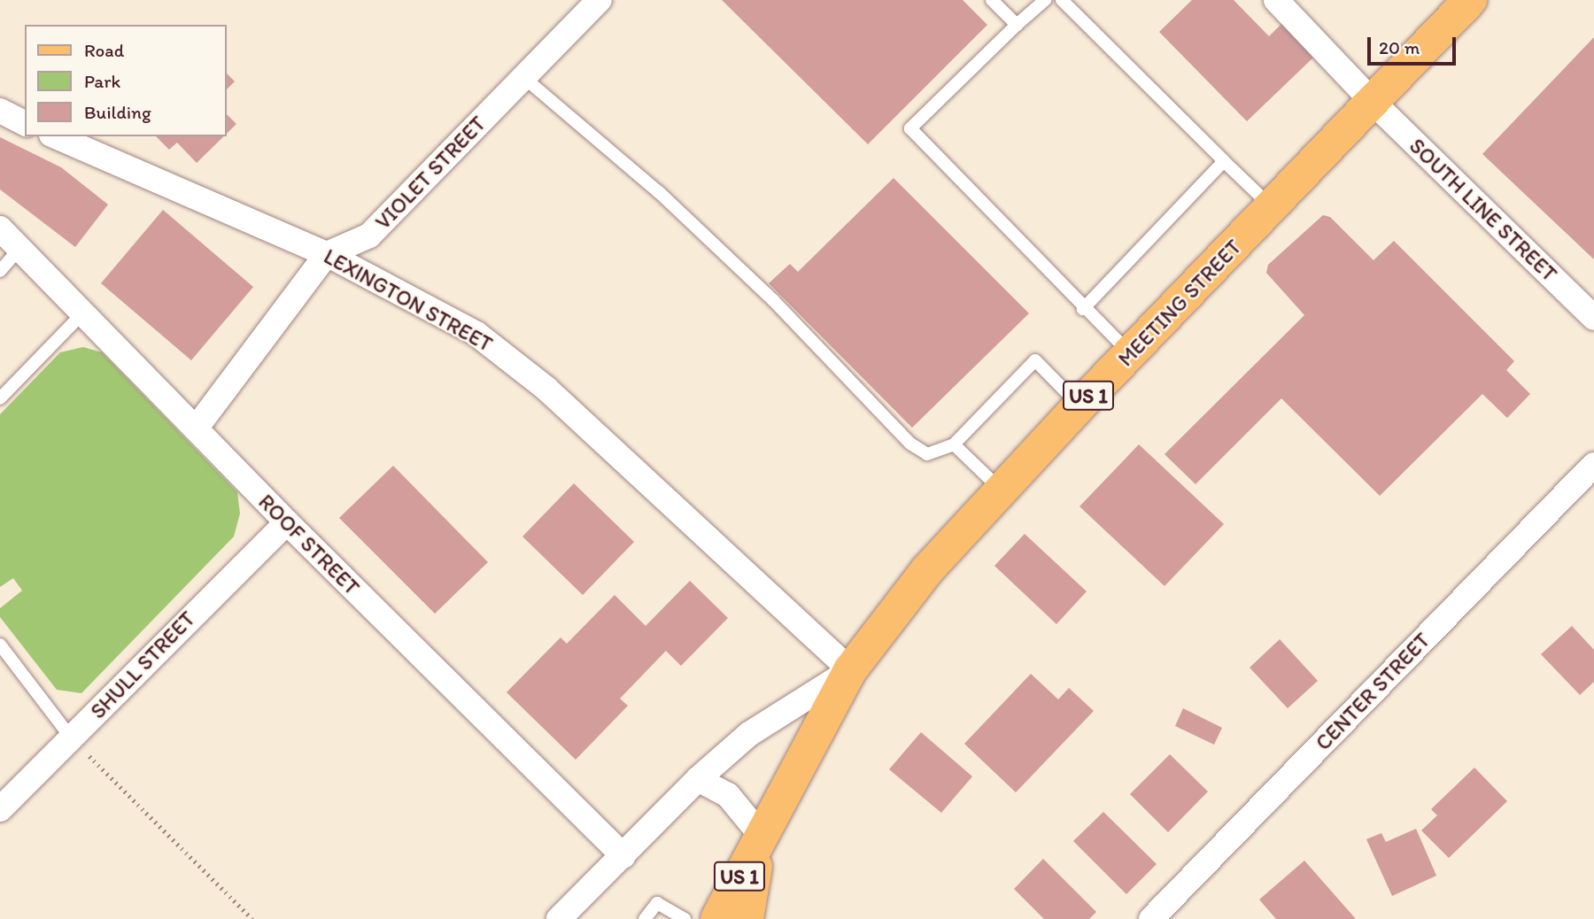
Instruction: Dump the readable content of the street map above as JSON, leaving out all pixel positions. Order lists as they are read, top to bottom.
{
  "streets": {
    "main road": ["MEETING STREET", "US 1"],
    "street": [
      "VIOLET STREET",
      "SOUTH LINE STREET",
      "LEXINGTON STREET",
      "ROOF STREET",
      "SHULL STREET",
      "CENTER STREET"
    ]
  },
  "crossings": [
    ["VIOLET STREET", "LEXINGTON STREET"],
    ["VIOLET STREET", "ROOF STREET"],
    ["SOUTH LINE STREET", "MEETING STREET"],
    ["LEXINGTON STREET", "MEETING STREET"],
    ["MEETING STREET", "US 1"],
    ["MEETING STREET", "ROOF STREET"],
    ["ROOF STREET", "SHULL STREET"]
  ],
  "legend": ["Road", "Park", "Building"],
  "scale_bar": "20 m"
}
